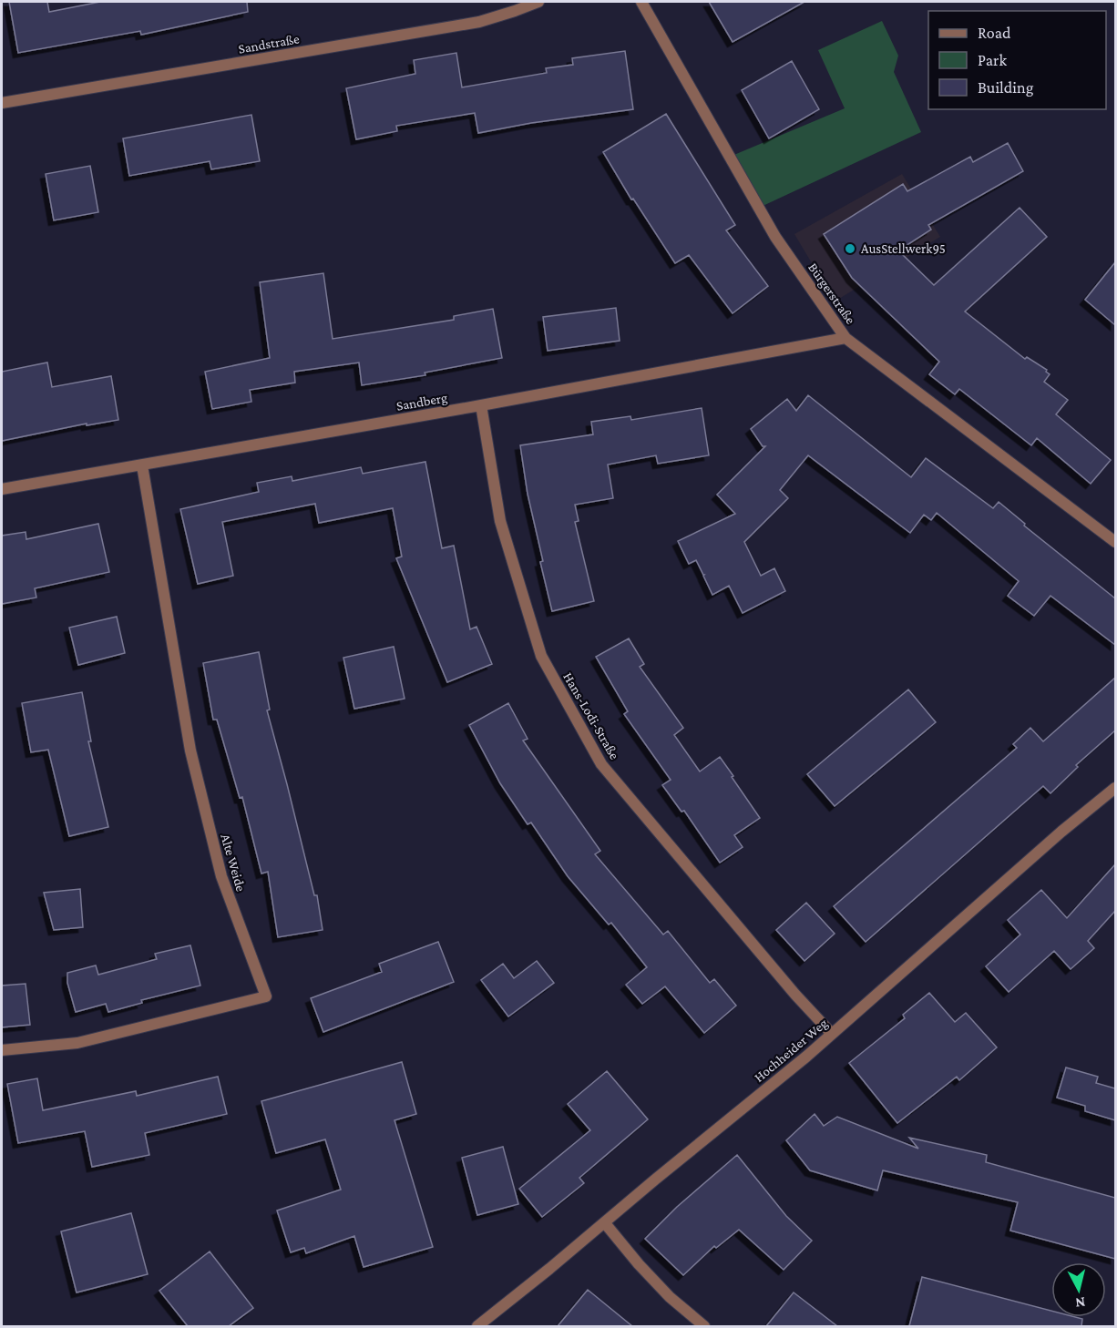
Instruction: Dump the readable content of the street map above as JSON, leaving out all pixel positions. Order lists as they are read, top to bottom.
{
  "streets": {
    "street": [
      "Sandstraße",
      "Bürgerstraße",
      "Sandberg",
      "Hans-Lodi-Straße",
      "Alte Weide",
      "Hochheider Weg"
    ]
  },
  "crossings": [
    ["Bürgerstraße", "Sandberg"],
    ["Sandberg", "Hans-Lodi-Straße"],
    ["Sandberg", "Alte Weide"],
    ["Hans-Lodi-Straße", "Hochheider Weg"]
  ],
  "places": ["AusStellwerk95"],
  "legend": ["Road", "Park", "Building"],
  "north": "bottom"
}
